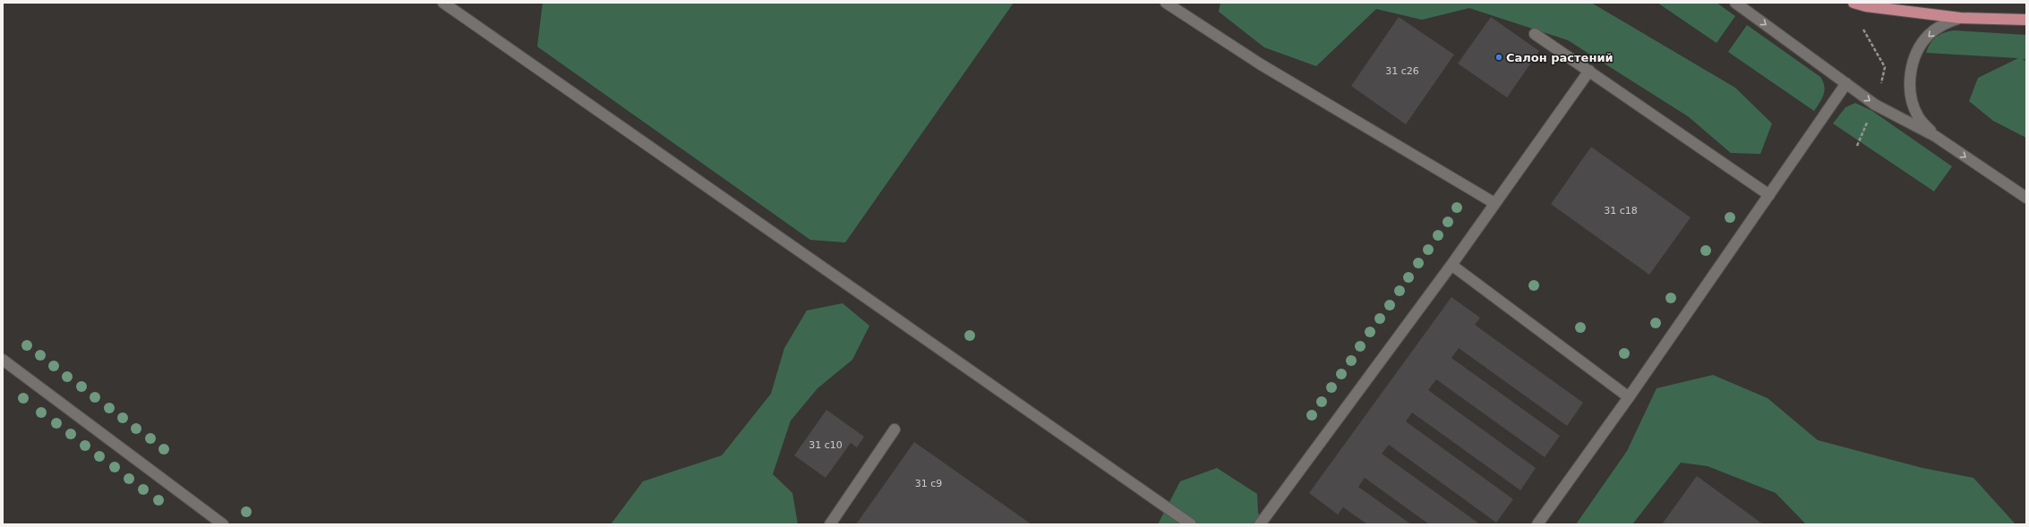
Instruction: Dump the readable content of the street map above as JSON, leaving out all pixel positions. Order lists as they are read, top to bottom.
{
  "places": ["Салон растений"],
  "house_numbers": [
    "31 с26",
    "31 с18",
    "31 с10",
    "31 с9"
  ]
}
